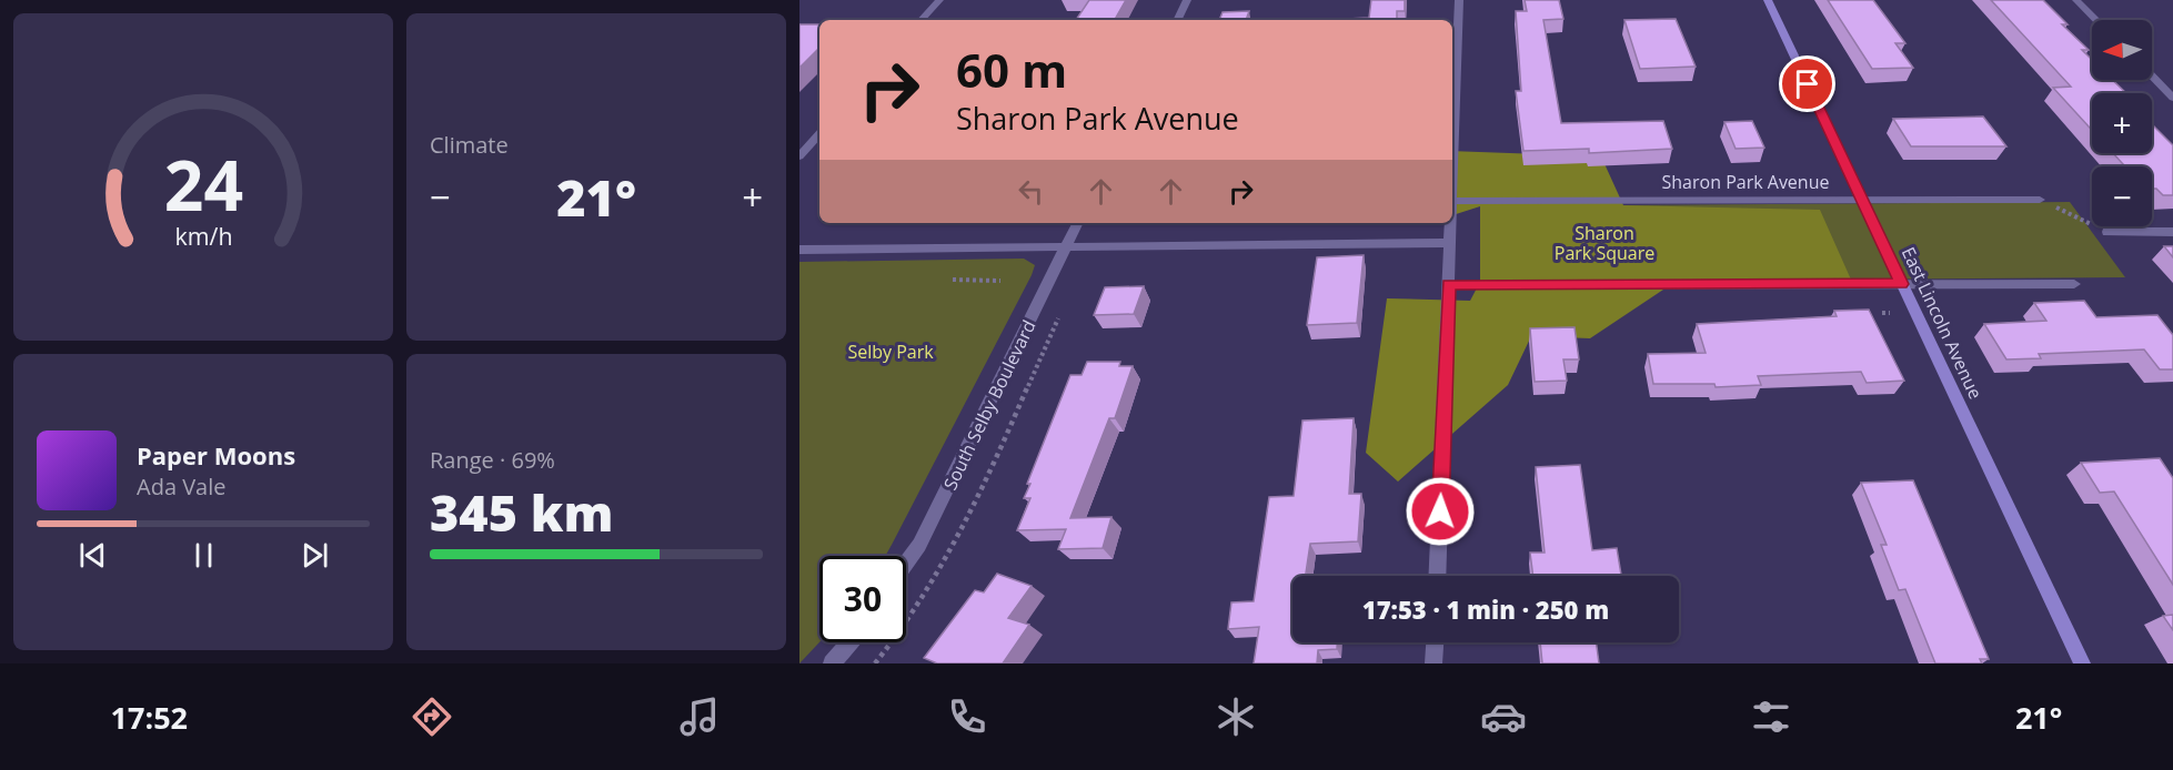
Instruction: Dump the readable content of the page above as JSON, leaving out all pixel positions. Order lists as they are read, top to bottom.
{
  "streets": {
    "main road": ["East Lincoln Avenue"],
    "street": ["Sharon Park Avenue", "South Selby Boulevard"]
  },
  "crossings": [
    ["Sharon Park Avenue", "East Lincoln Avenue"]
  ],
  "parks": ["Sharon Park Square", "Selby Park"],
  "north": "left",
  "page": {
    "tile": [
      "Climate",
      ["Range · 69%", "345 km"]
    ],
    "map_buttons": ["+", "−"],
    "turn": ["60 m", "Sharon Park Avenue"],
    "heat": ["−", "21°", "+"],
    "song": ["Paper Moons", "Ada Vale"],
    "limit": "30",
    "trip": "17:53 · 1 min · 250 m",
    "tabs": ["17:52", "21°"],
    "gauge": ["24", "km/h"]
  }
}
